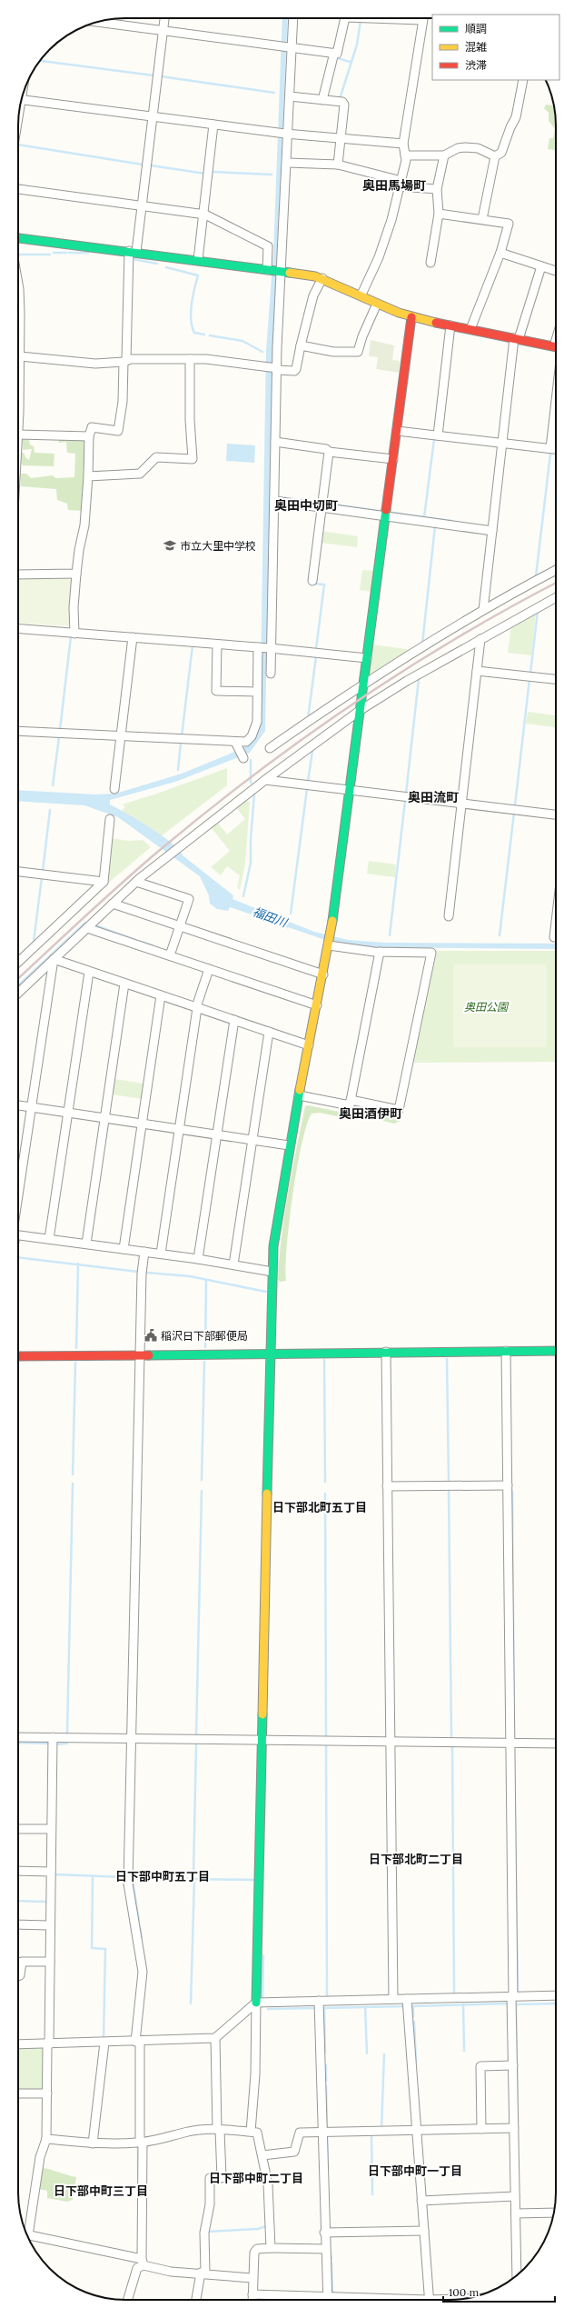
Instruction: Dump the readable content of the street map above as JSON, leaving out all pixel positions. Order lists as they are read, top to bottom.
{
  "districts": [
    "奥田馬場町",
    "奥田中切町",
    "奥田流町",
    "奥田酒伊町",
    "日下部北町五丁目",
    "日下部北町二丁目",
    "日下部中町五丁目",
    "日下部中町一丁目",
    "日下部中町二丁目",
    "日下部中町三丁目"
  ],
  "water": ["福田川"],
  "parks": ["奥田公園"],
  "places": {
    "school or university": ["市立大里中学校"],
    "public building": ["稲沢日下部郵便局"]
  },
  "legend": ["順調", "混雑", "渋滞"],
  "scale_bar": "100 m"
}
